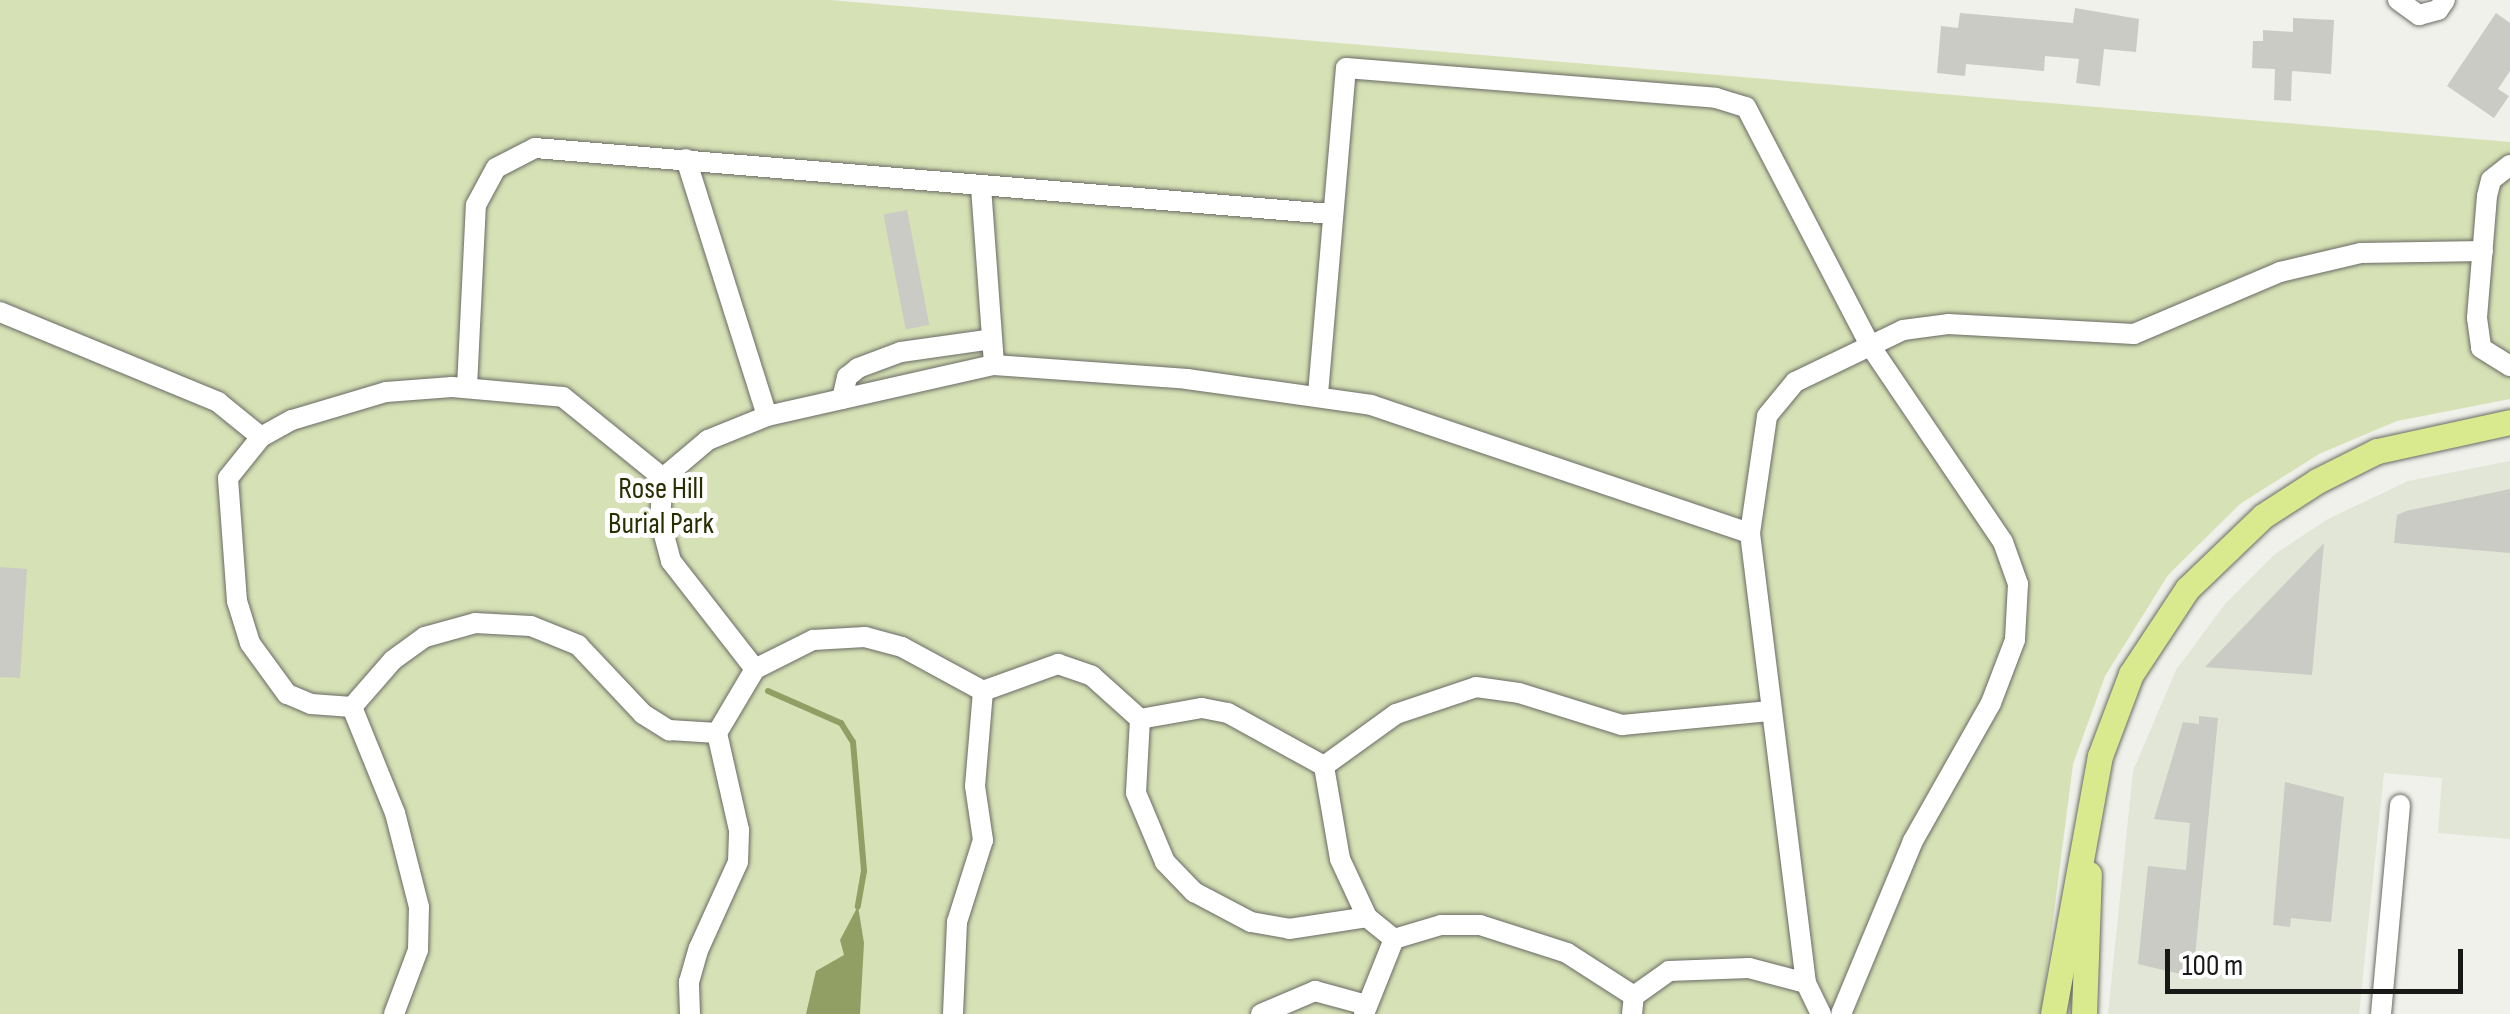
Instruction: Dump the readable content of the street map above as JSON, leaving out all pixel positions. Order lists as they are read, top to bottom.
{
  "parks": ["Rose Hill Burial Park"],
  "scale_bar": "100 m"
}
